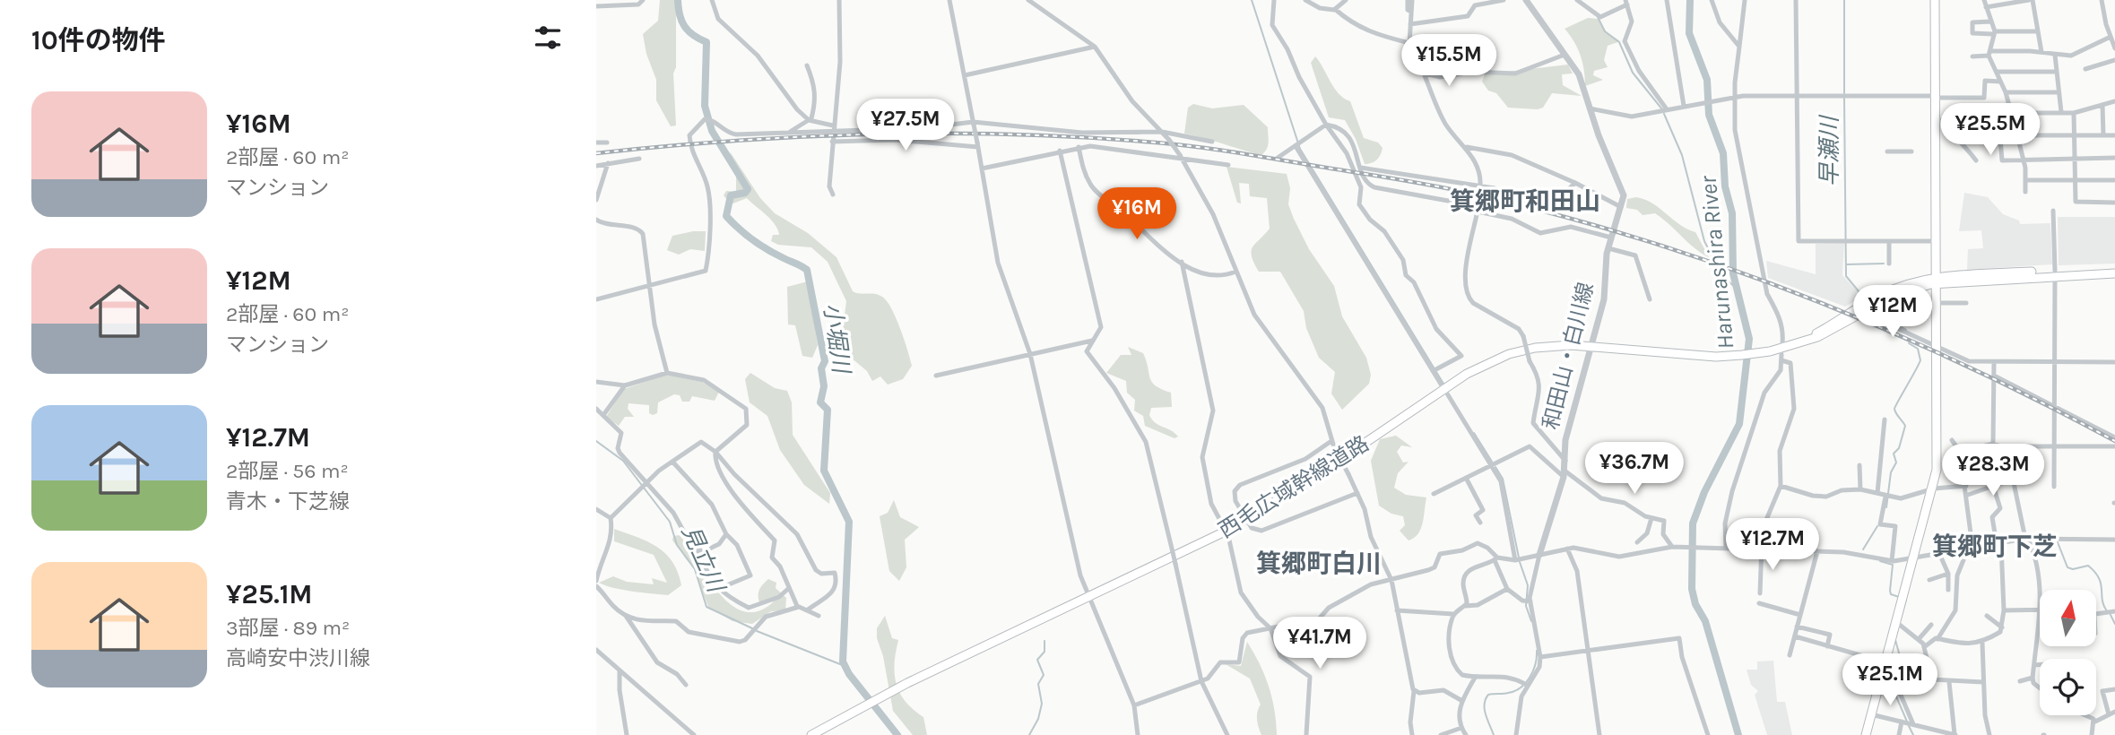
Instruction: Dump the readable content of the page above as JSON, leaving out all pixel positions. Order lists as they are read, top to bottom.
{
  "streets": {
    "main road": ["西毛広域幹線道路"],
    "street": ["和田山・白川線"]
  },
  "crossings": [
    ["和田山・白川線", "西毛広域幹線道路"]
  ],
  "districts": ["箕郷町和田山", "箕郷町下芝", "箕郷町白川"],
  "water": [
    "早瀬川",
    "Harunashira River",
    "小堀川",
    "見立川"
  ],
  "north": "top",
  "page": {
    "heading": "10件の物件",
    "price": [
      "¥15.5M",
      "¥27.5M",
      "¥25.5M",
      "¥16M",
      "¥12M",
      "¥36.7M",
      "¥28.3M",
      "¥12.7M",
      "¥41.7M",
      "¥25.1M"
    ],
    "list": [
      {
        "name": "¥16M",
        "note": "2部屋 · 60 m² · マンション"
      },
      {
        "name": "¥12M",
        "note": "2部屋 · 60 m² · マンション"
      },
      {
        "name": "¥12.7M",
        "note": "2部屋 · 56 m² · 青木・下芝線"
      },
      {
        "name": "¥25.1M",
        "note": "3部屋 · 89 m² · 高崎安中渋川線"
      }
    ]
  }
}
